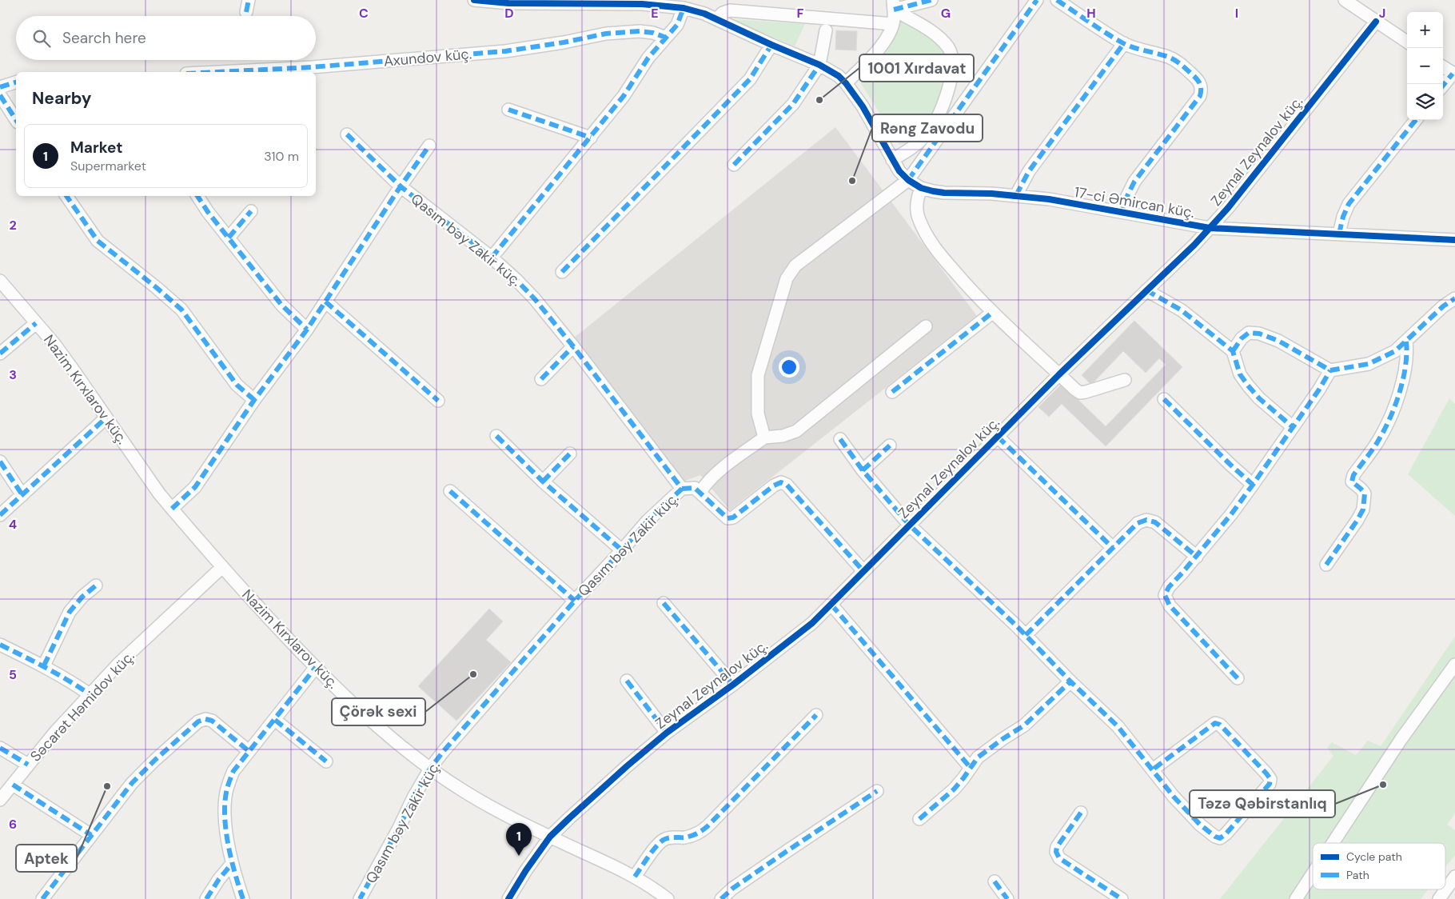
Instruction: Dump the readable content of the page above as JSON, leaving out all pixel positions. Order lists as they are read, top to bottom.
{
  "streets": {
    "street": [
      "Axundov küç.",
      "Zeynal Zeynalov küç.",
      "17-ci Əmircan küç.",
      "Qasım bəy Zakir küç.",
      "Nazim Kırxlarov küç.",
      "Səcarət Həmidov küç."
    ]
  },
  "crossings": [
    ["Zeynal Zeynalov küç.", "17-ci Əmircan küç."],
    ["Zeynal Zeynalov küç.", "Nazim Kırxlarov küç."],
    ["Qasım bəy Zakir küç.", "Nazim Kırxlarov küç."],
    ["Nazim Kırxlarov küç.", "Səcarət Həmidov küç."]
  ],
  "places": [
    "1001 Xırdavat",
    "Rəng Zavodu",
    "Çörək sexi",
    "Təzə Qəbirstanlıq",
    "Aptek"
  ],
  "legend": ["Cycle path", "Path"],
  "page": {
    "map_buttons": ["+", "−"],
    "search": "Search here",
    "heading": "Nearby",
    "list": [
      {
        "mark": "1",
        "name": "Market",
        "note": "Supermarket",
        "value": "310 m"
      }
    ],
    "pins": "1"
  },
  "grid": {
    "columns": [
      "C",
      "D",
      "E",
      "F",
      "G",
      "H",
      "I",
      "J"
    ],
    "rows": [
      "2",
      "3",
      "4",
      "5",
      "6"
    ]
  }
}
